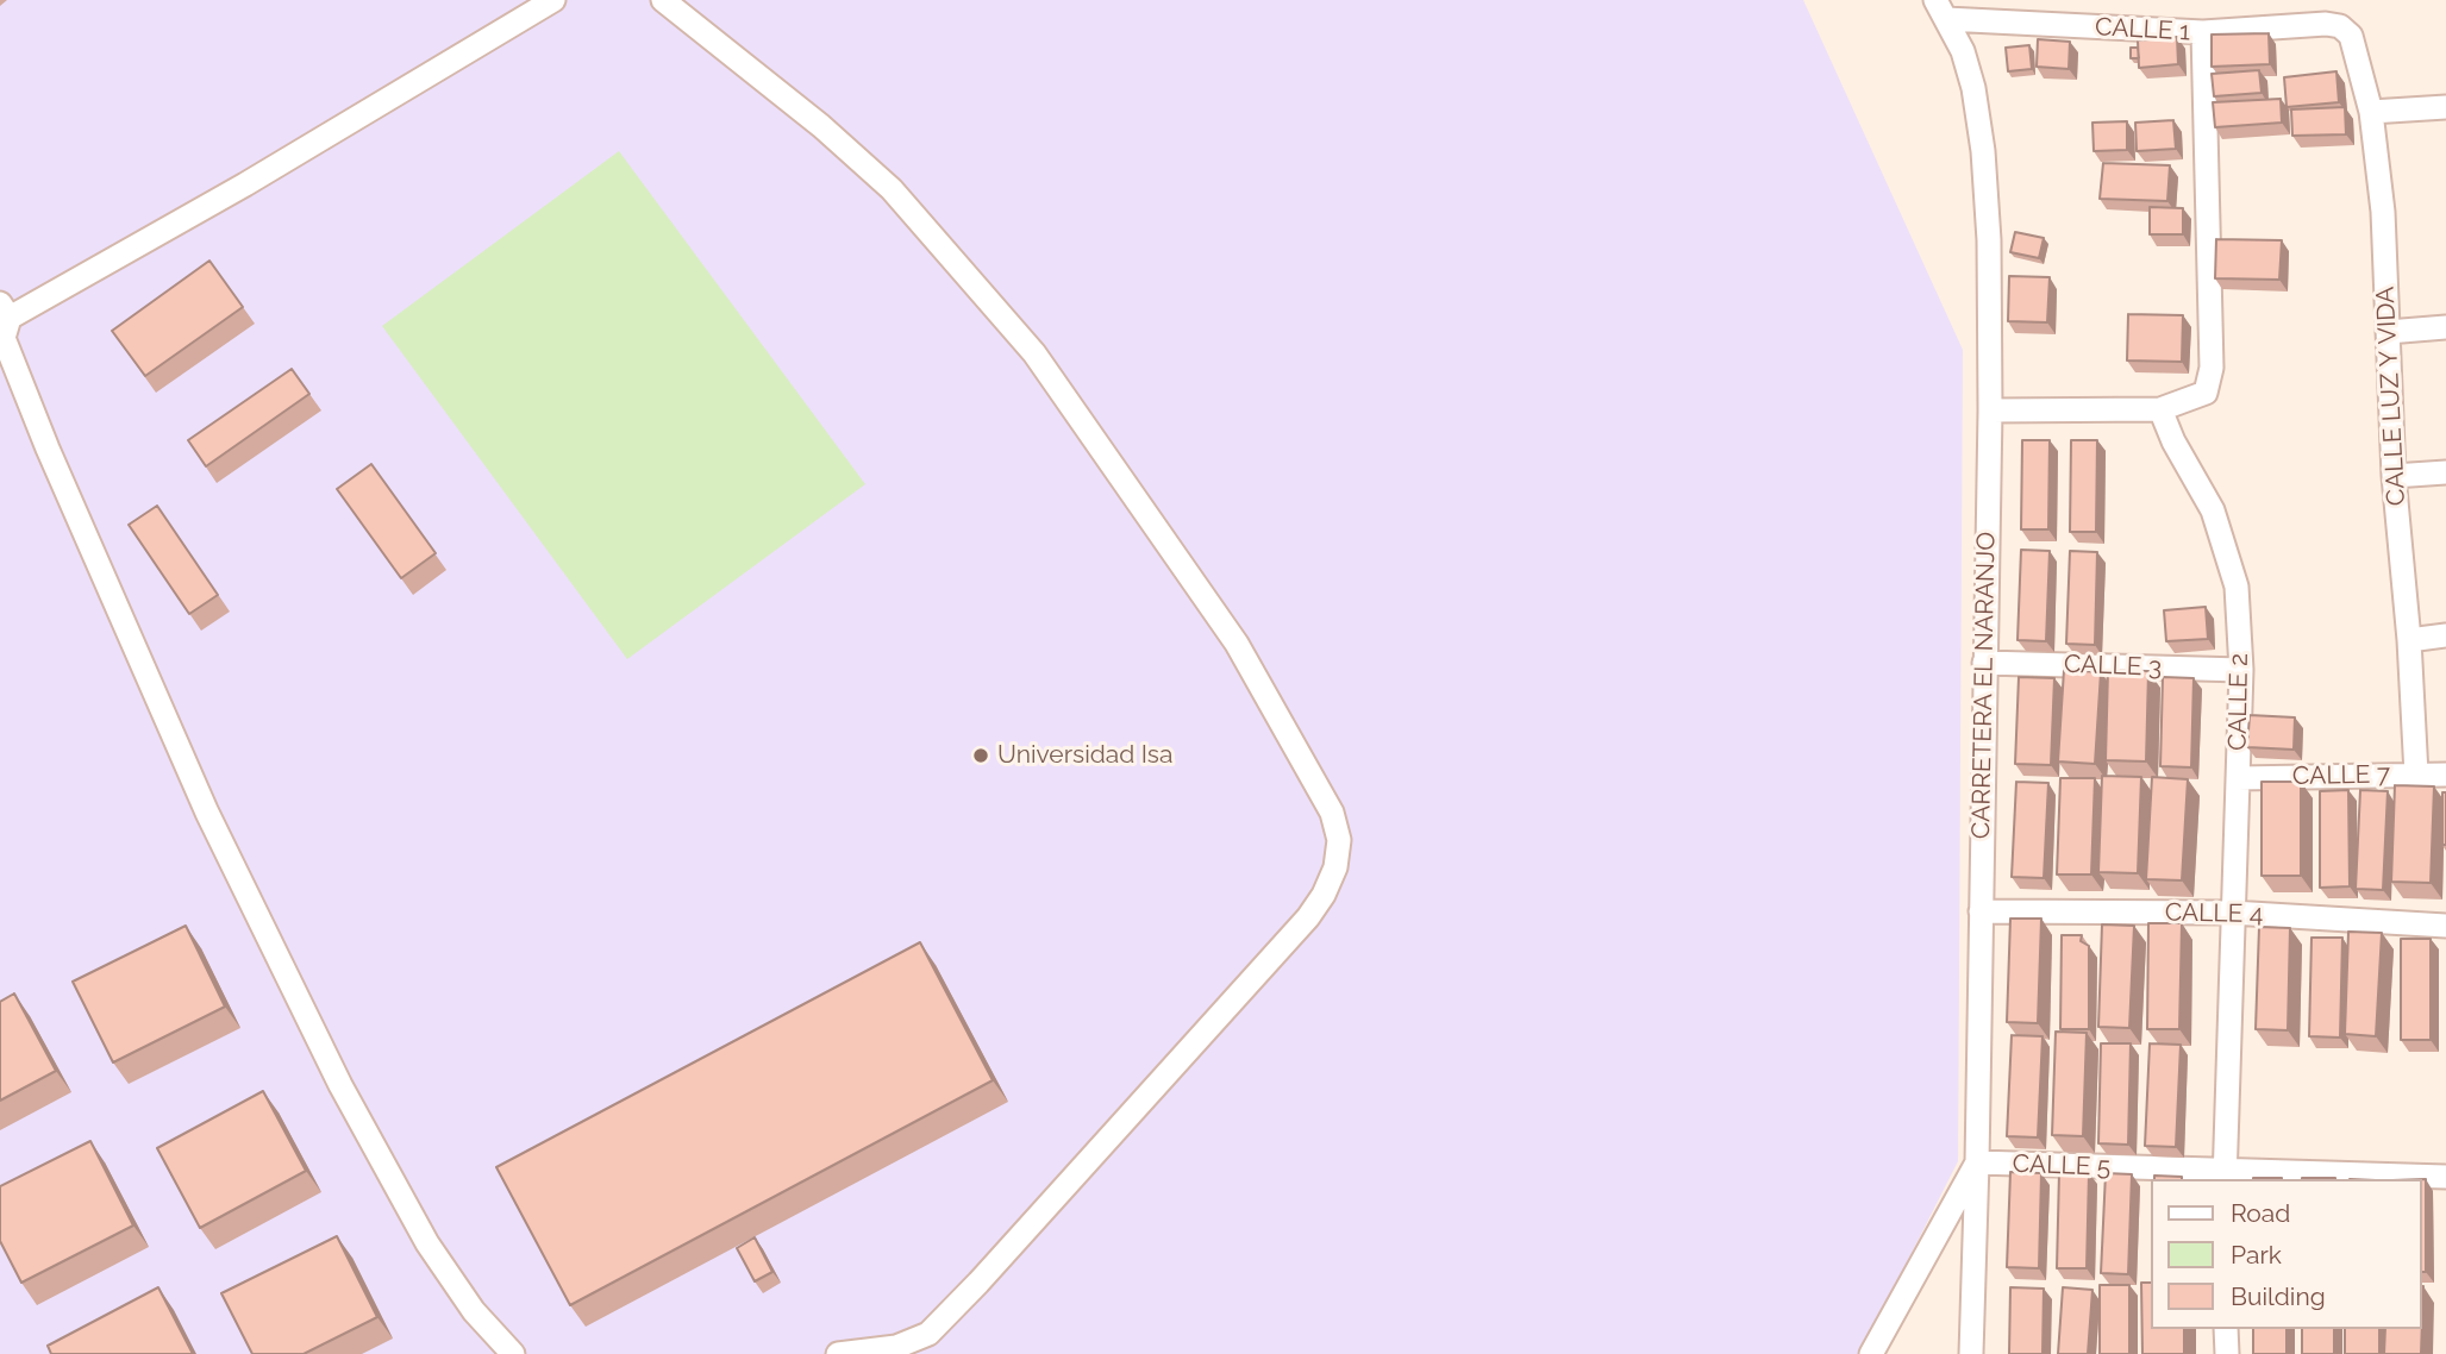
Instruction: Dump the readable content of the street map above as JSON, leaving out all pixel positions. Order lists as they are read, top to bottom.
{
  "streets": {
    "street": [
      "CALLE 1",
      "CALLE LUZ Y VIDA",
      "CALLE 3",
      "CARRETERA EL NARANJO",
      "CALLE 2",
      "CALLE 7",
      "CALLE 4",
      "CALLE 5"
    ]
  },
  "crossings": [
    ["CALLE 1", "CALLE LUZ Y VIDA"],
    ["CALLE 1", "CARRETERA EL NARANJO"],
    ["CALLE LUZ Y VIDA", "CALLE 7"],
    ["CALLE 3", "CARRETERA EL NARANJO"],
    ["CALLE 3", "CALLE 2"],
    ["CARRETERA EL NARANJO", "CALLE 4"],
    ["CARRETERA EL NARANJO", "CALLE 5"],
    ["CALLE 2", "CALLE 7"],
    ["CALLE 2", "CALLE 4"],
    ["CALLE 2", "CALLE 5"]
  ],
  "places": ["Universidad Isa"],
  "legend": ["Road", "Park", "Building"]
}
